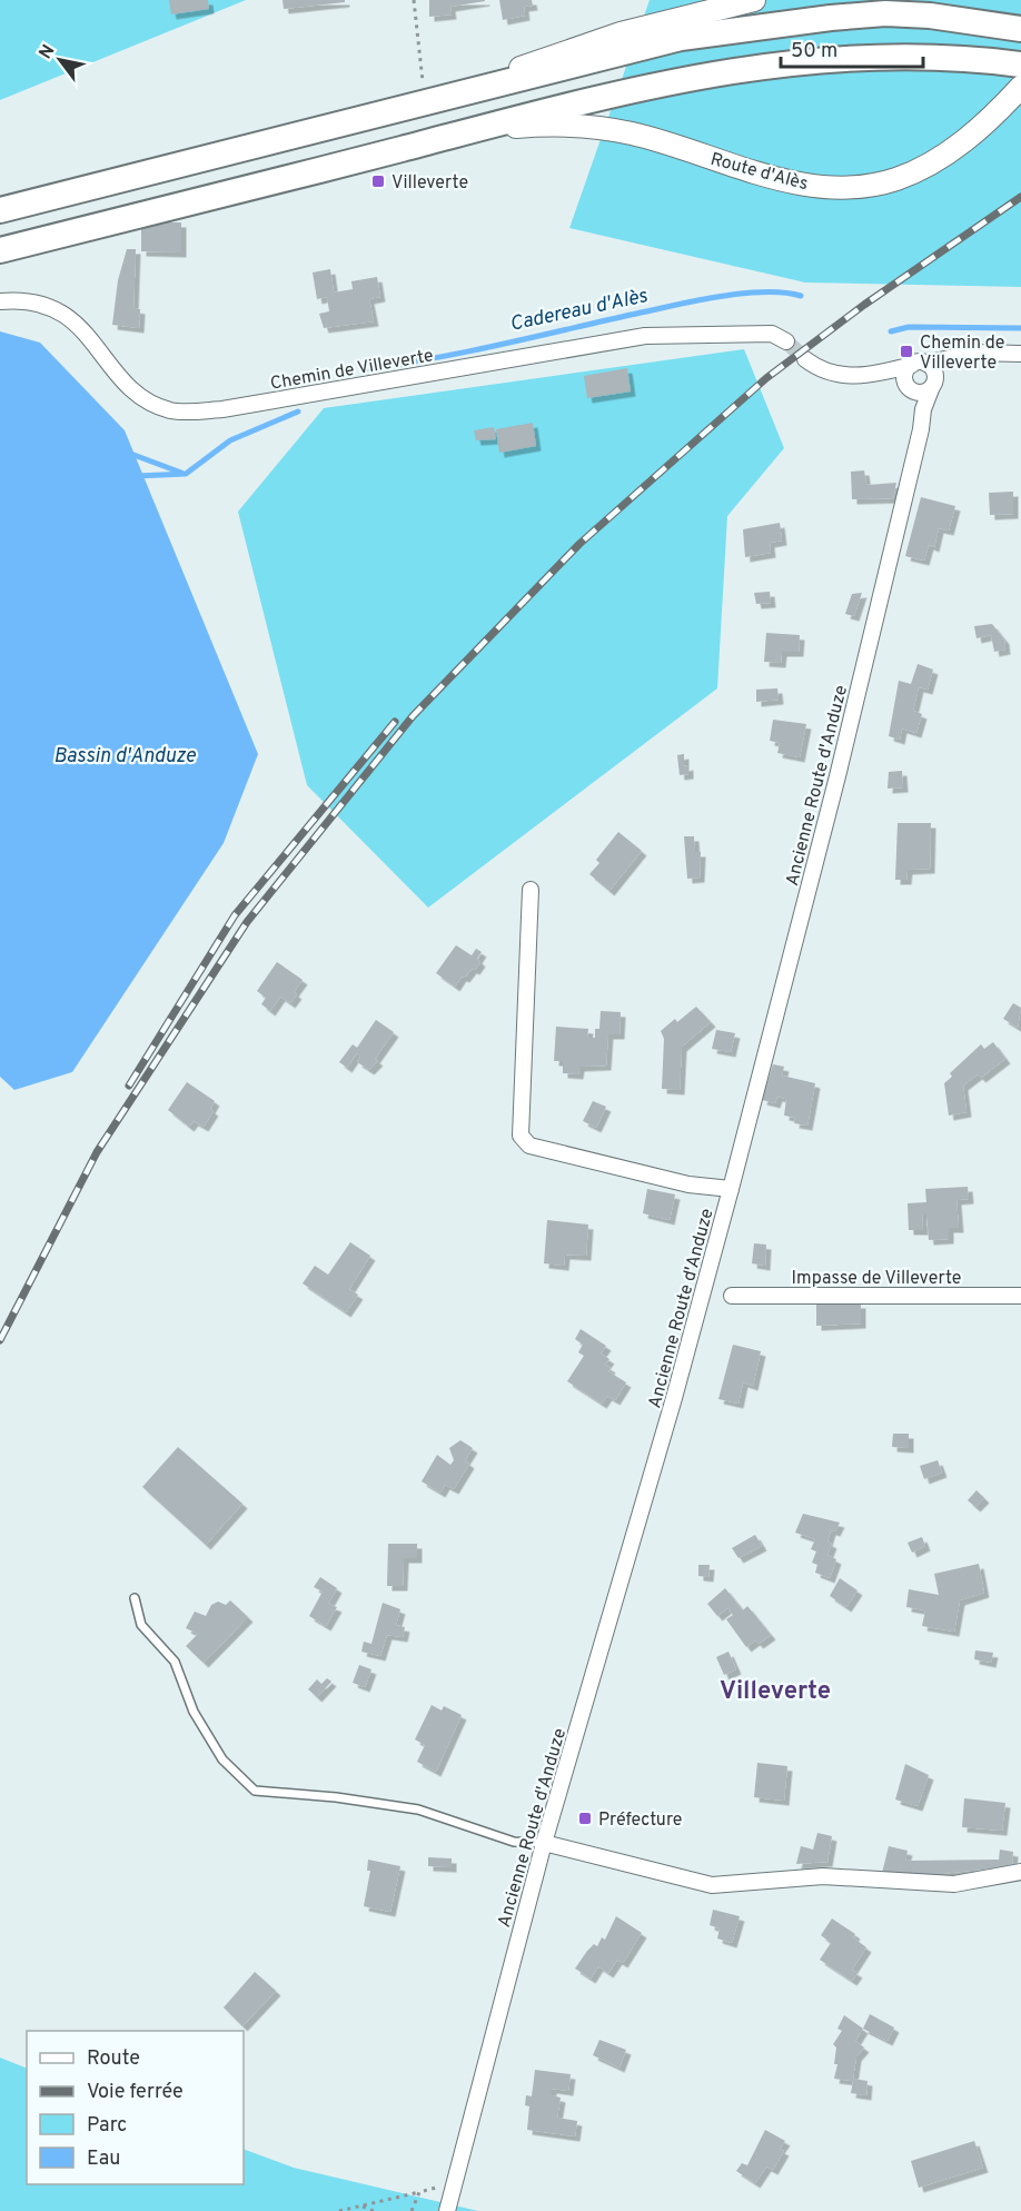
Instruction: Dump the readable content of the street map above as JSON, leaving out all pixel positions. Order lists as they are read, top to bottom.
{
  "streets": {
    "main road": ["Route d'Alès"],
    "street": ["Chemin de Villeverte", "Ancienne Route d'Anduze", "Impasse de Villeverte"]
  },
  "districts": ["Villeverte"],
  "water": ["Cadereau d'Alès", "Bassin d'Anduze"],
  "places": {
    "transit": ["Villeverte", "Chemin de Villeverte", "Préfecture"]
  },
  "legend": [
    "Route",
    "Voie ferrée",
    "Parc",
    "Eau"
  ],
  "scale_bar": "50 m",
  "north": "top left"
}
